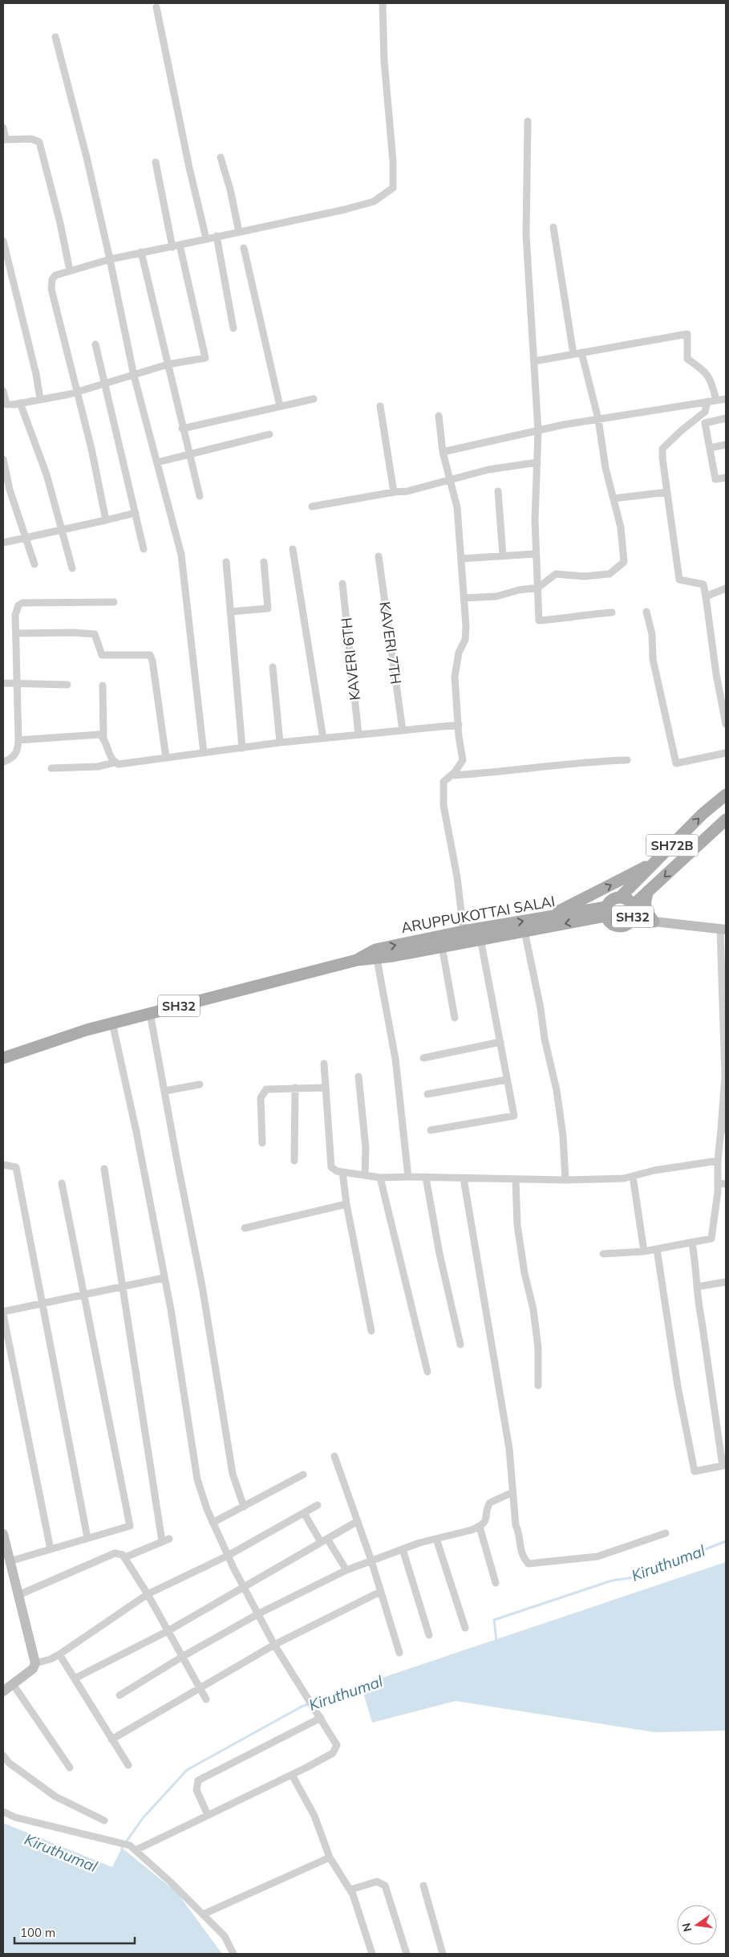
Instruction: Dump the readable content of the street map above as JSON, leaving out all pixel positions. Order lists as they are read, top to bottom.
{
  "streets": {
    "main road": ["SH72B", "ARUPPUKOTTAI SALAI", "SH32"],
    "street": ["KAVERI 7TH", "KAVERI 6TH"]
  },
  "crossings": [
    ["SH72B", "ARUPPUKOTTAI SALAI"],
    ["SH72B", "SH32"],
    ["ARUPPUKOTTAI SALAI", "SH32"]
  ],
  "water": ["Kiruthumal"],
  "scale_bar": "100 m",
  "north": "left"
}
